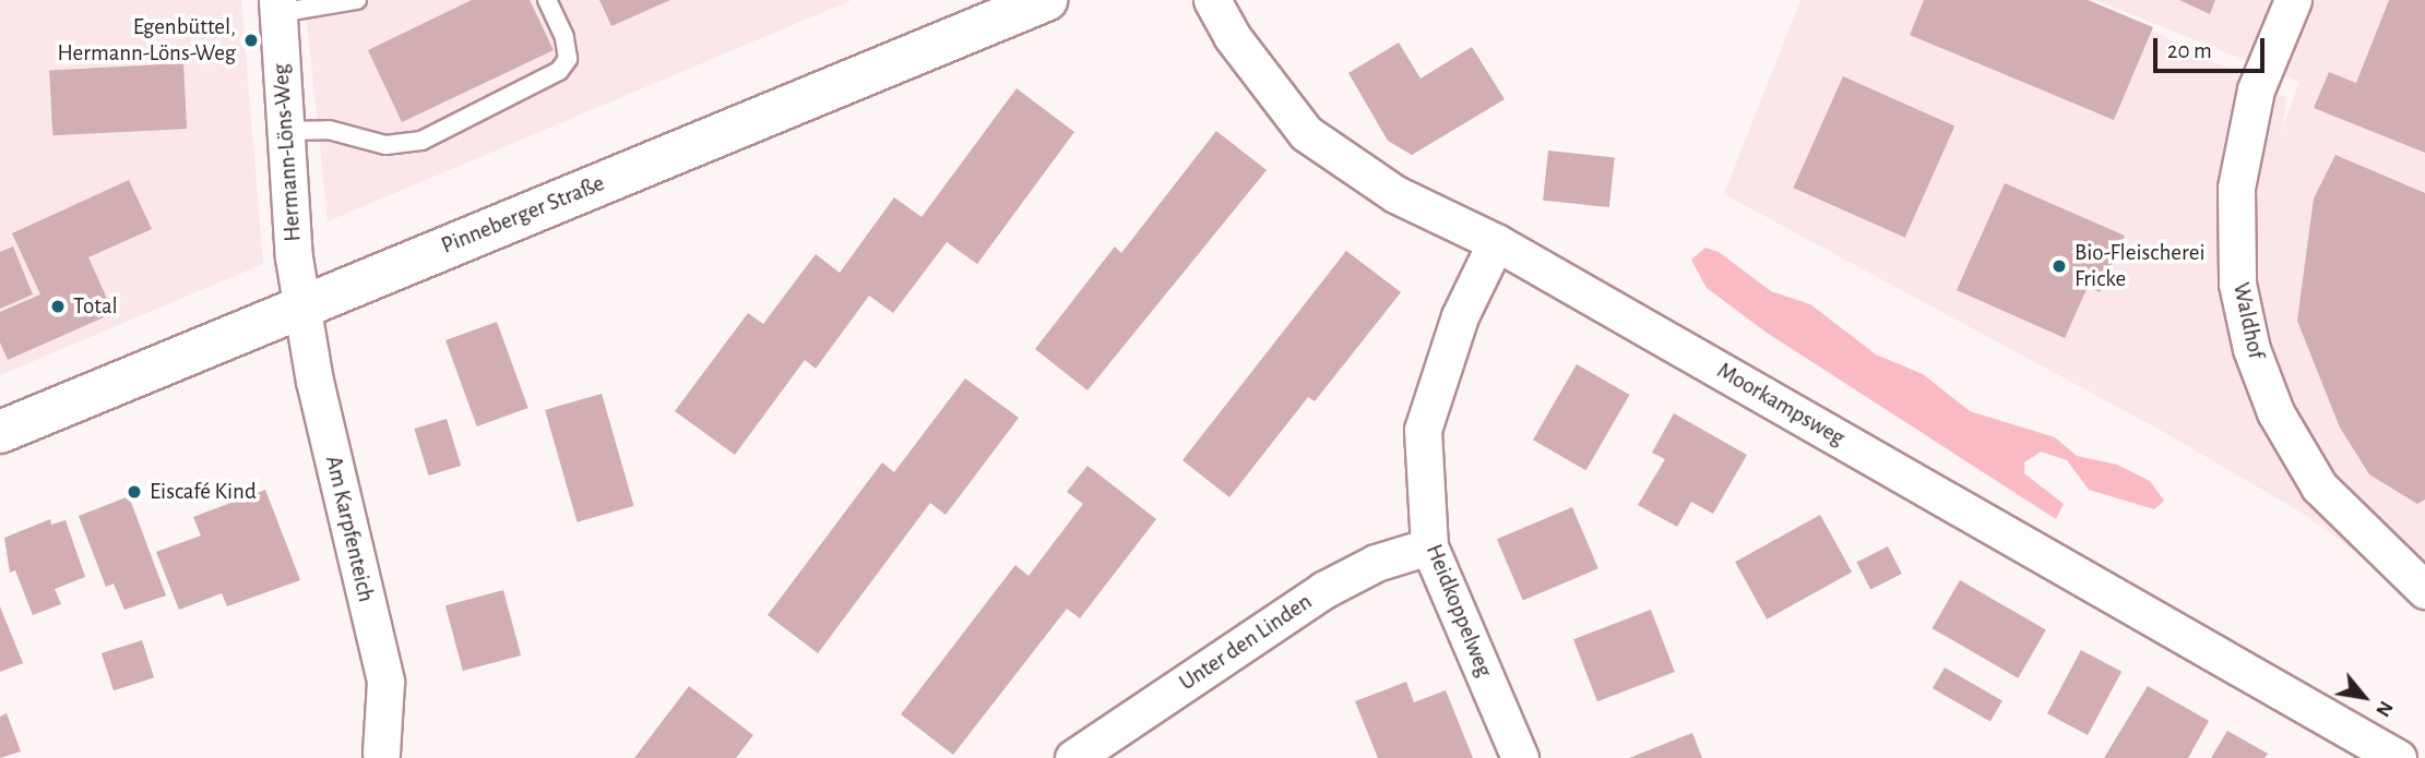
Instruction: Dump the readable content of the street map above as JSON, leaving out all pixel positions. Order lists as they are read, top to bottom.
{
  "streets": {
    "main road": ["Pinneberger Straße"],
    "street": [
      "Hermann-Löns-Weg",
      "Waldhof",
      "Moorkampsweg",
      "Am Karpfenteich",
      "Heidkoppelweg",
      "Unter den Linden"
    ]
  },
  "crossings": [
    ["Hermann-Löns-Weg", "Pinneberger Straße"],
    ["Hermann-Löns-Weg", "Am Karpfenteich"],
    ["Pinneberger Straße", "Am Karpfenteich"],
    ["Moorkampsweg", "Heidkoppelweg"],
    ["Heidkoppelweg", "Unter den Linden"]
  ],
  "places": [
    "Egenbüttel, Hermann-Löns-Weg",
    "Bio-Fleischerei Fricke",
    "Total",
    "Eiscafé Kind"
  ],
  "scale_bar": "20 m",
  "north": "bottom right"
}
